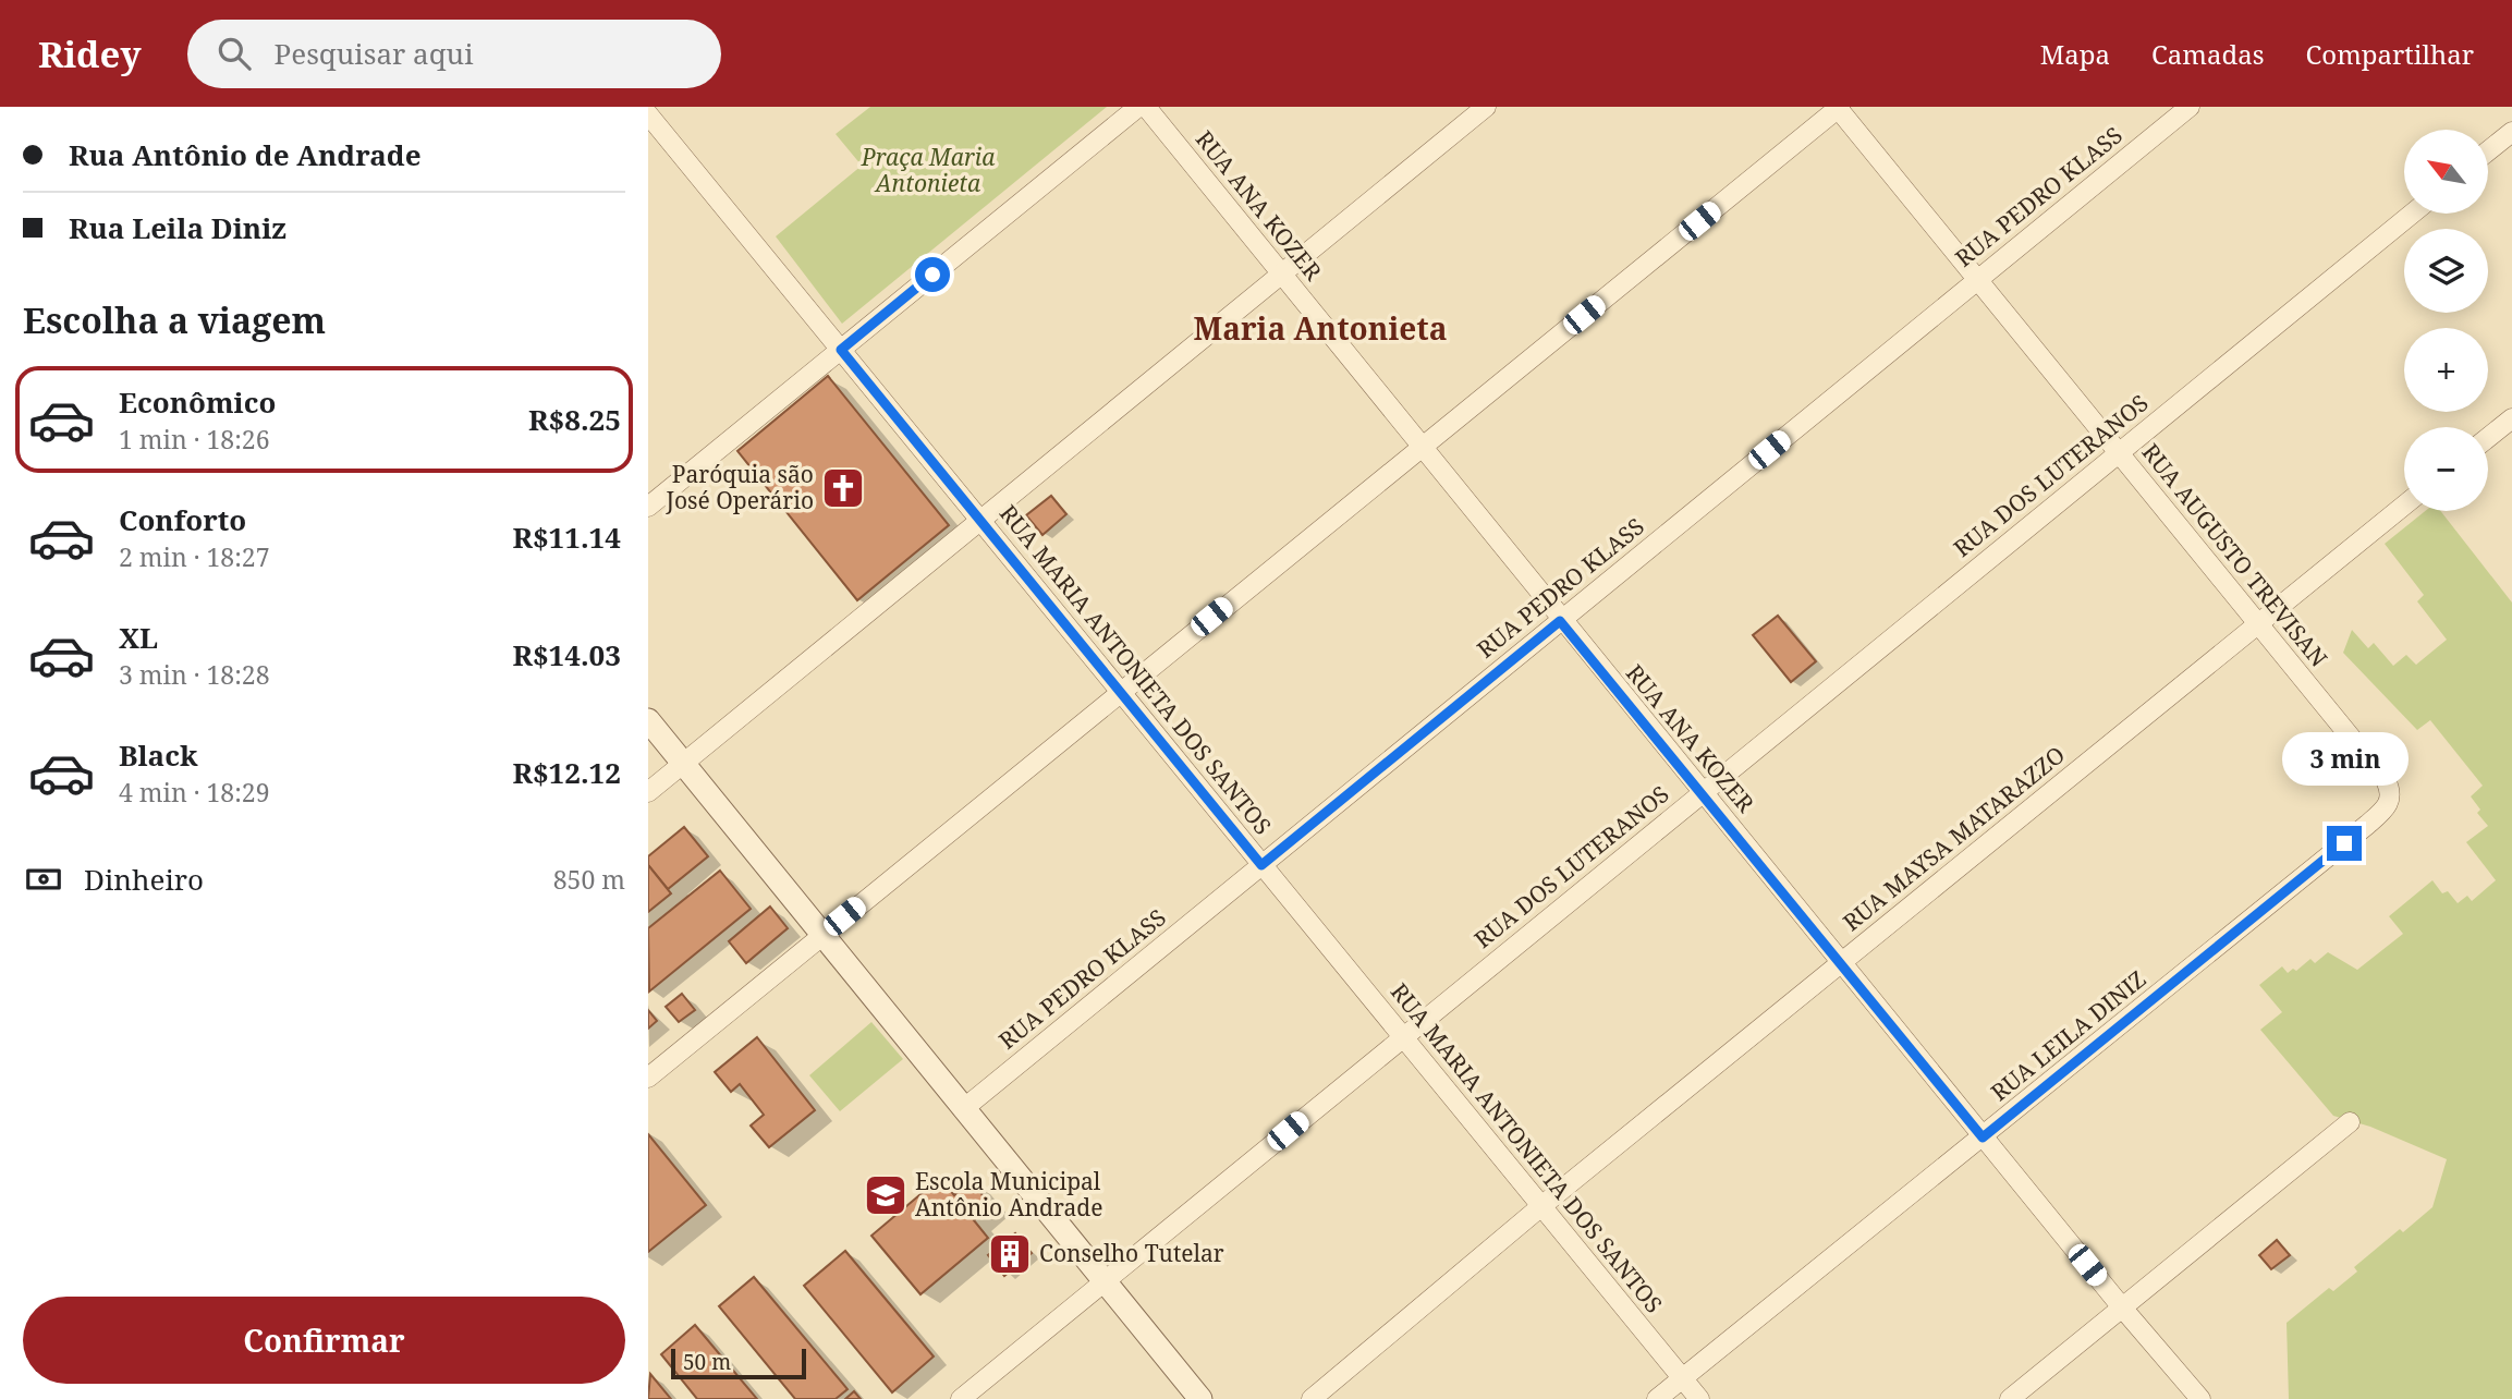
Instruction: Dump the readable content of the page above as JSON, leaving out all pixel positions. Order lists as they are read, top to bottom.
{
  "streets": {
    "street": [
      "RUA PEDRO KLASS",
      "RUA ANA KOZER",
      "RUA DOS LUTERANOS",
      "RUA AUGUSTO TREVISAN",
      "RUA MARIA ANTONIETA DOS SANTOS",
      "RUA MAYSA MATARAZZO",
      "RUA LEILA DINIZ"
    ]
  },
  "crossings": [
    ["RUA PEDRO KLASS", "RUA ANA KOZER"],
    ["RUA PEDRO KLASS", "RUA AUGUSTO TREVISAN"],
    ["RUA PEDRO KLASS", "RUA MARIA ANTONIETA DOS SANTOS"],
    ["RUA ANA KOZER", "RUA DOS LUTERANOS"],
    ["RUA ANA KOZER", "RUA MAYSA MATARAZZO"],
    ["RUA ANA KOZER", "RUA LEILA DINIZ"],
    ["RUA DOS LUTERANOS", "RUA AUGUSTO TREVISAN"],
    ["RUA DOS LUTERANOS", "RUA MARIA ANTONIETA DOS SANTOS"],
    ["RUA AUGUSTO TREVISAN", "RUA MAYSA MATARAZZO"],
    ["RUA AUGUSTO TREVISAN", "RUA LEILA DINIZ"],
    ["RUA MARIA ANTONIETA DOS SANTOS", "RUA MAYSA MATARAZZO"],
    ["RUA MARIA ANTONIETA DOS SANTOS", "RUA LEILA DINIZ"]
  ],
  "districts": ["Maria Antonieta"],
  "parks": ["Praça Maria Antonieta"],
  "places": {
    "church": ["Paróquia são José Operário"],
    "school or university": ["Escola Municipal Antônio Andrade"],
    "building": ["Conselho Tutelar"]
  },
  "scale_bar": "50 m",
  "north": "top left",
  "page": {
    "header": "Ridey",
    "search": "Pesquisar aqui",
    "nav": ["Mapa", "Camadas", "Compartilhar"],
    "banner": ["Rua Antônio de Andrade", "Rua Leila Diniz"],
    "map_buttons": ["+", "−"],
    "heading": "Escolha a viagem",
    "list": [
      {
        "name": "Econômico",
        "note": "1 min · 18:26",
        "value": "R$8.25"
      },
      {
        "name": "Conforto",
        "note": "2 min · 18:27",
        "value": "R$11.14"
      },
      {
        "name": "XL",
        "note": "3 min · 18:28",
        "value": "R$14.03"
      },
      {
        "name": "Black",
        "note": "4 min · 18:29",
        "value": "R$12.12"
      }
    ],
    "bubble": "3 min",
    "pay": ["Dinheiro", "850 m"],
    "buttons": "Confirmar",
    "scale": "50 m"
  }
}
